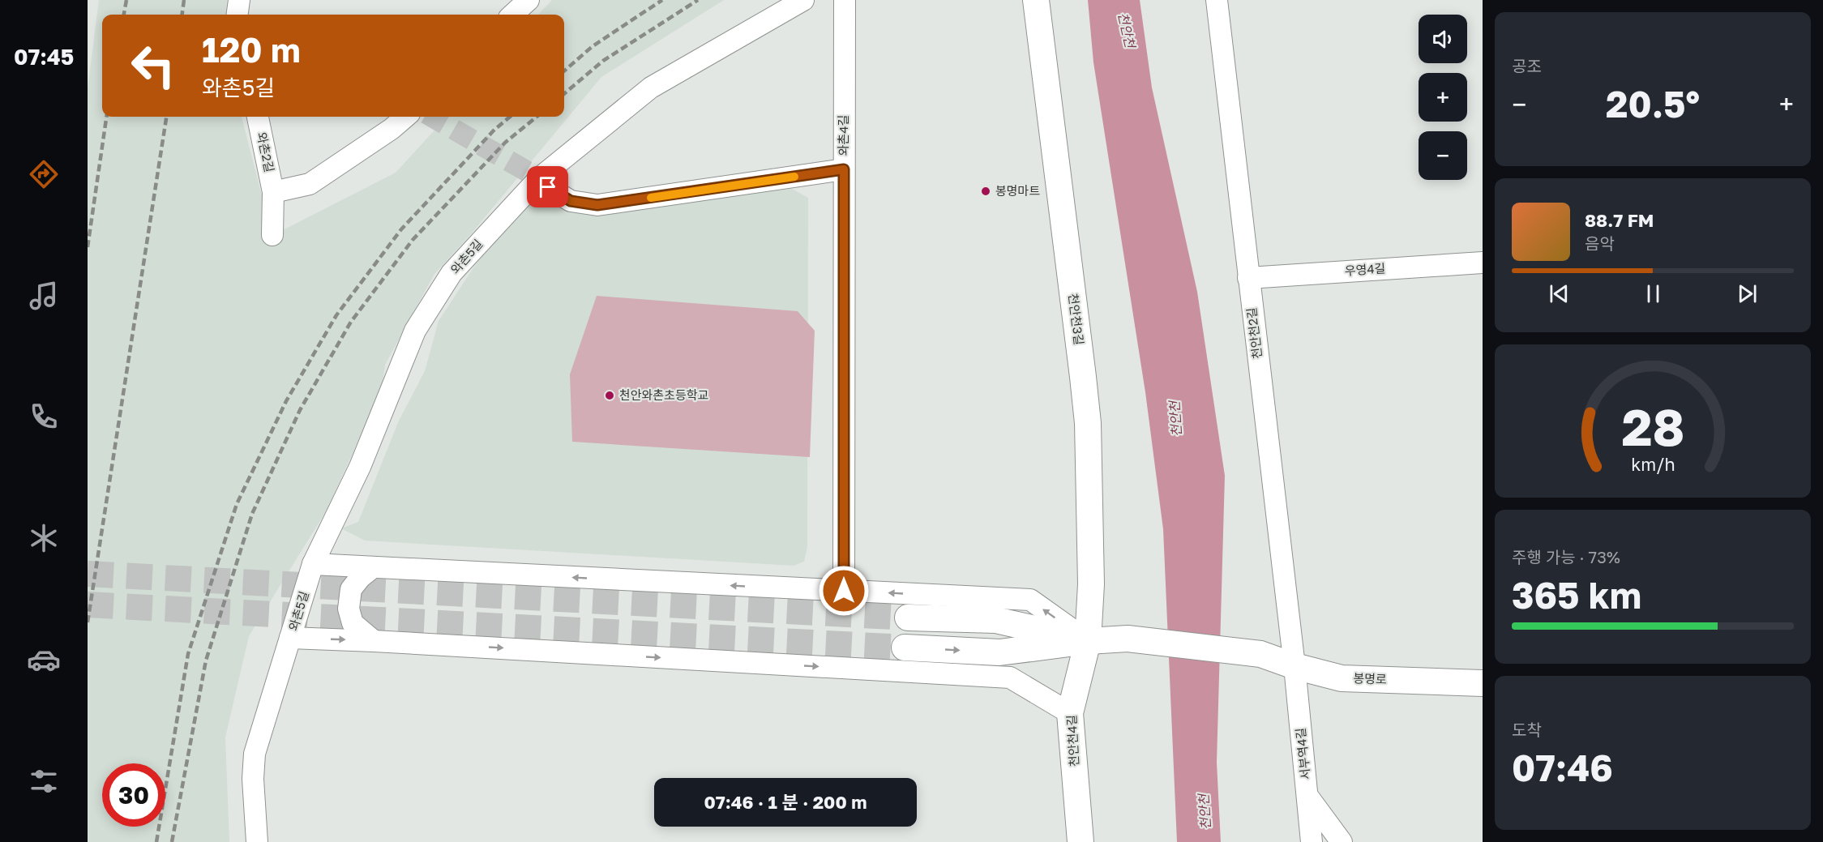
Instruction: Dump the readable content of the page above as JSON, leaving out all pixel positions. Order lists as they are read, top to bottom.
{
  "streets": {
    "street": [
      "와촌4길",
      "와촌2길",
      "와촌5길",
      "우영4길",
      "천안천3길",
      "천안천2길",
      "봉명로",
      "천안천4길",
      "서부역4길"
    ]
  },
  "crossings": [
    ["우영4길", "천안천2길"],
    ["천안천3길", "봉명로"],
    ["천안천3길", "천안천4길"],
    ["천안천2길", "봉명로"],
    ["천안천2길", "서부역4길"],
    ["봉명로", "천안천4길"],
    ["봉명로", "서부역4길"]
  ],
  "water": ["천안천"],
  "places": ["봉명마트", "천안와촌초등학교"],
  "page": {
    "tabs": "07:45",
    "tile": [
      "공조",
      ["주행 가능 · 73%", "365 km"],
      ["도착", "07:46"]
    ],
    "map_buttons": ["+", "−"],
    "turn": ["120 m", "와촌5길"],
    "heat": ["−", "20.5°", "+"],
    "song": ["88.7 FM", "음악"],
    "limit": "30",
    "trip": "07:46 · 1 분 · 200 m",
    "gauge": ["28", "km/h"]
  }
}
